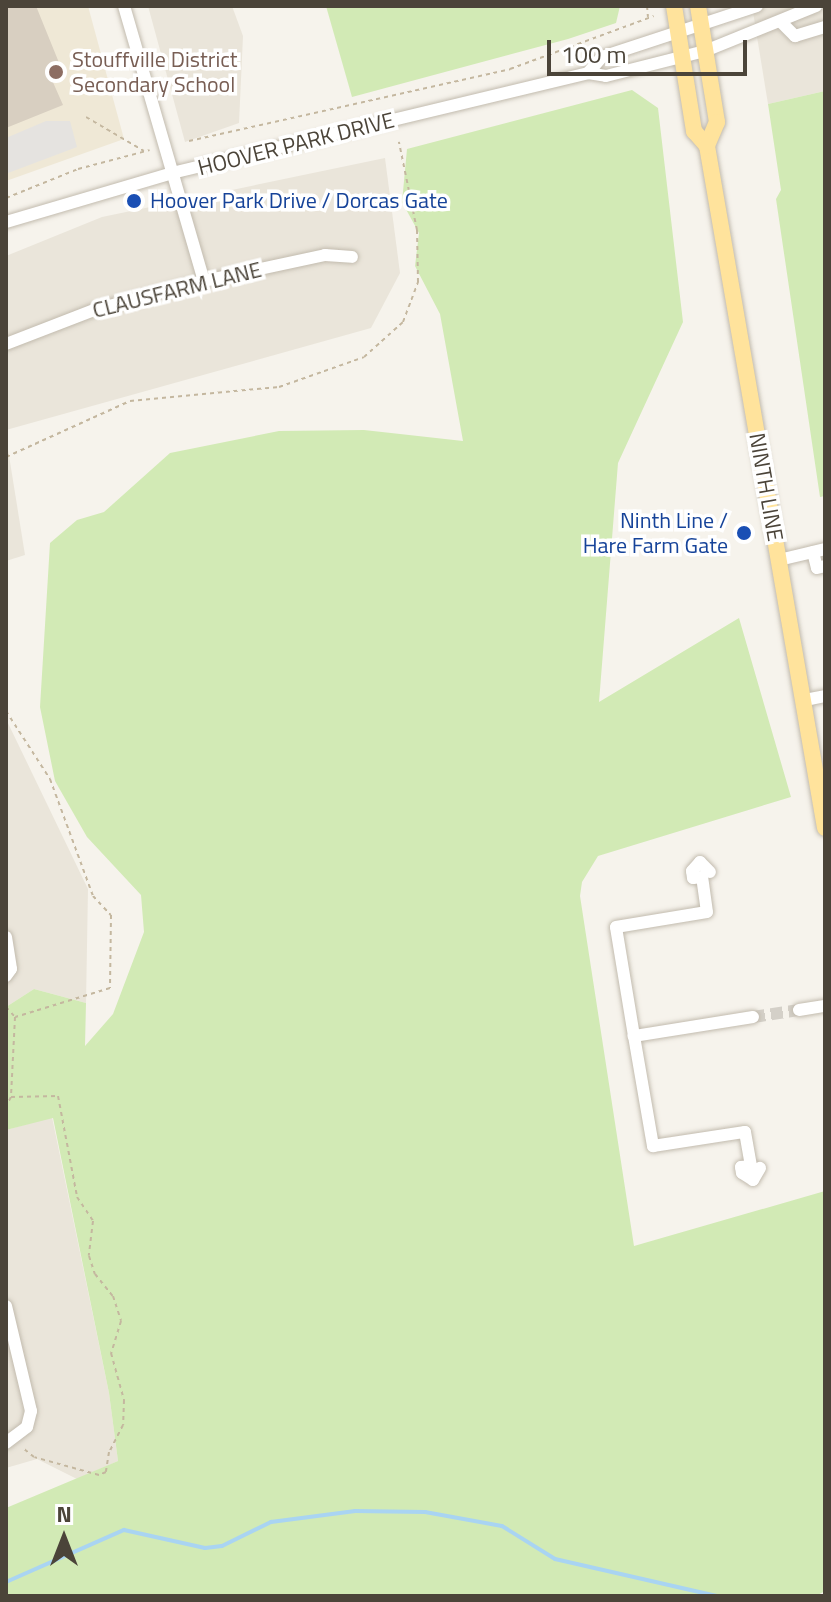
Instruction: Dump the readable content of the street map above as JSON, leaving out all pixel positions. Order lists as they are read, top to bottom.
{
  "streets": {
    "main road": ["NINTH LINE"],
    "street": ["HOOVER PARK DRIVE", "CLAUSFARM LANE"]
  },
  "crossings": [
    ["HOOVER PARK DRIVE", "NINTH LINE"]
  ],
  "places": ["Stouffville District Secondary School", "Hoover Park Drive / Dorcas Gate", "Ninth Line / Hare Farm Gate"],
  "scale_bar": "100 m",
  "north": "top"
}
